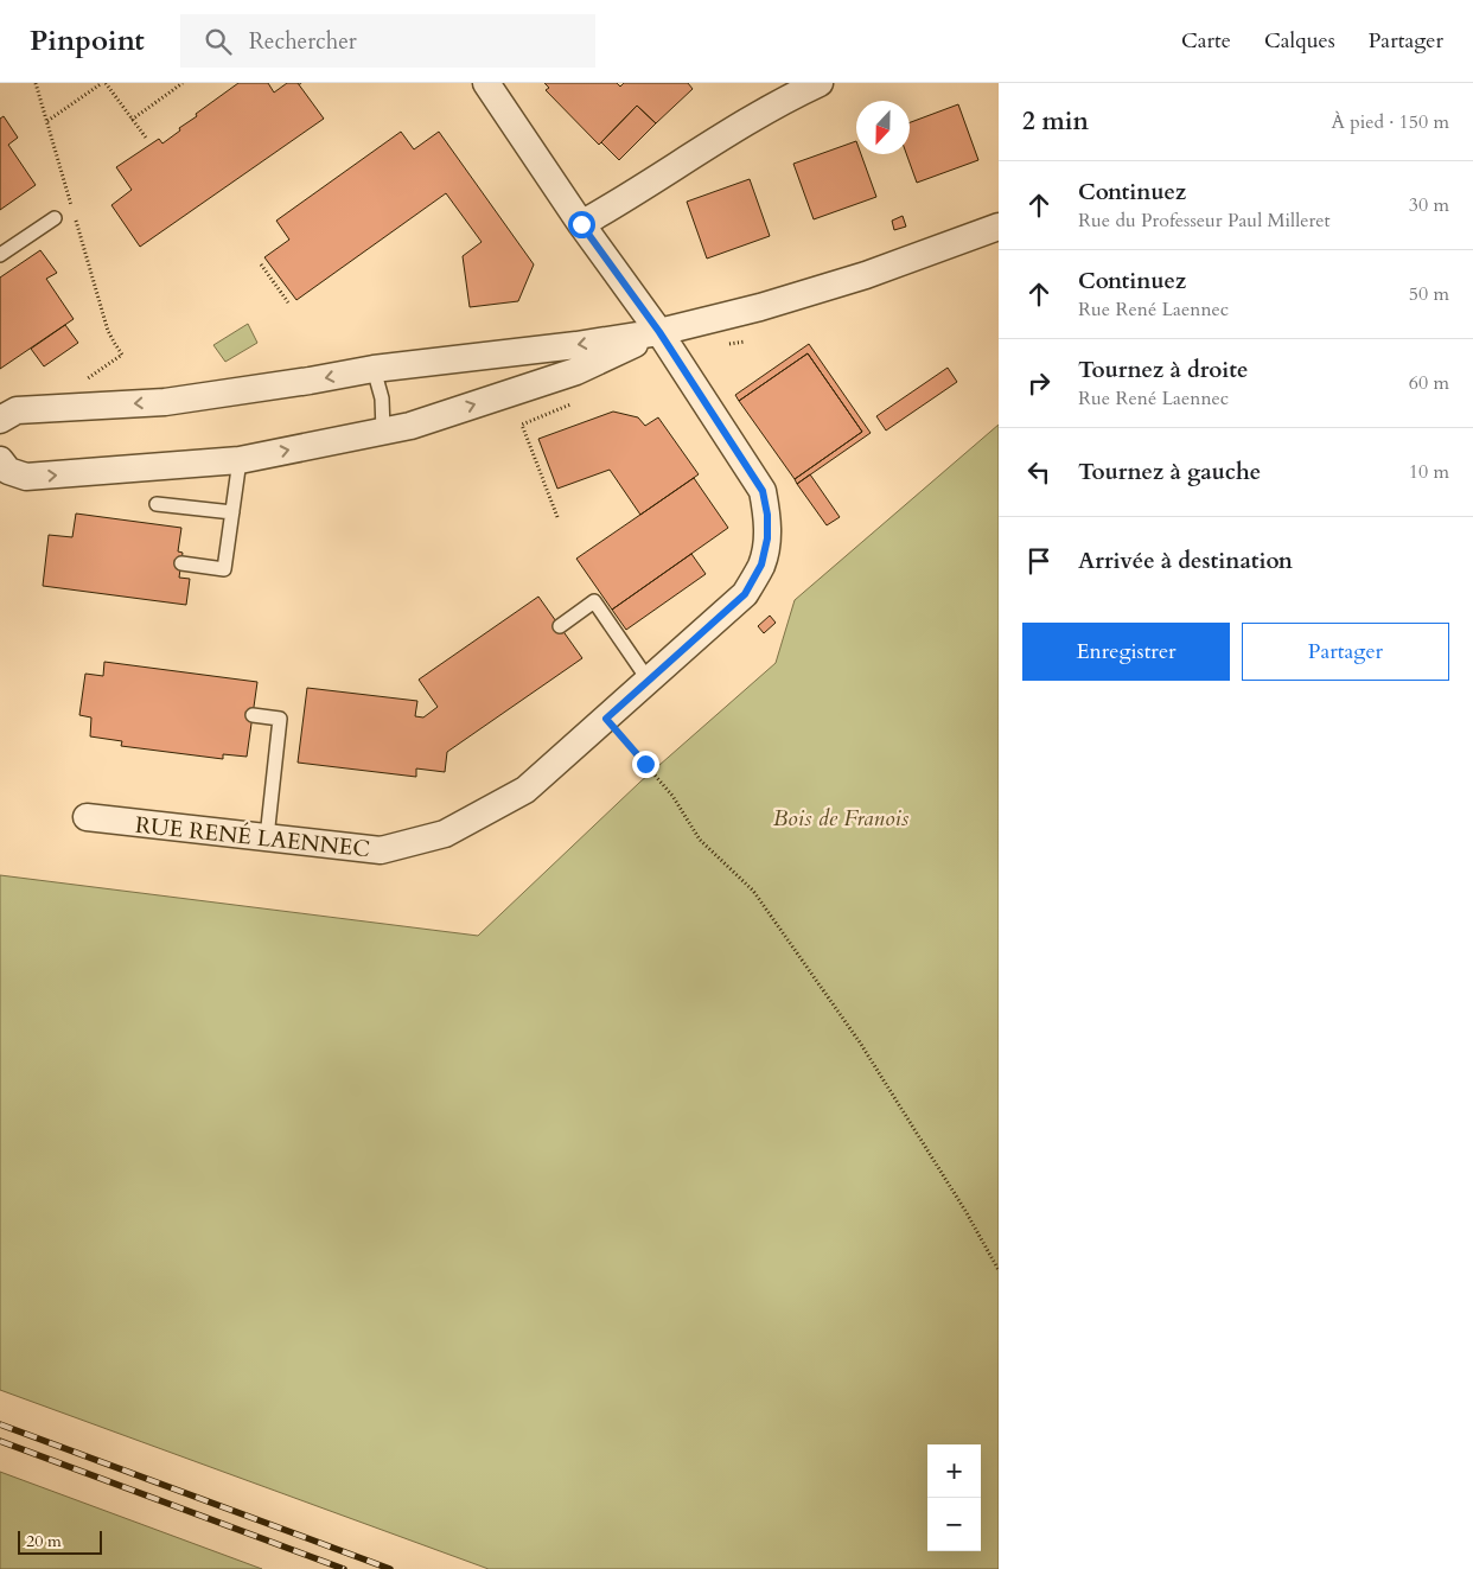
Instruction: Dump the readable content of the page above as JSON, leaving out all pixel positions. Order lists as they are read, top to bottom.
{
  "streets": {
    "street": ["RUE RENÉ LAENNEC"]
  },
  "parks": ["Bois de Franois"],
  "scale_bar": "20 m",
  "north": "bottom",
  "page": {
    "header": "Pinpoint",
    "search": "Rechercher",
    "nav": ["Carte", "Calques", "Partager"],
    "heading": ["2 min", "À pied · 150 m"],
    "list": [
      ["Continuez", "Rue du Professeur Paul Milleret", "30 m"],
      ["Continuez", "Rue René Laennec", "50 m"],
      ["Tournez à droite", "Rue René Laennec", "60 m"],
      ["Tournez à gauche", "10 m"],
      "Arrivée à destination"
    ],
    "buttons": ["Enregistrer", "Partager"],
    "map_buttons": ["+", "−"],
    "scale": "20 m"
  }
}
